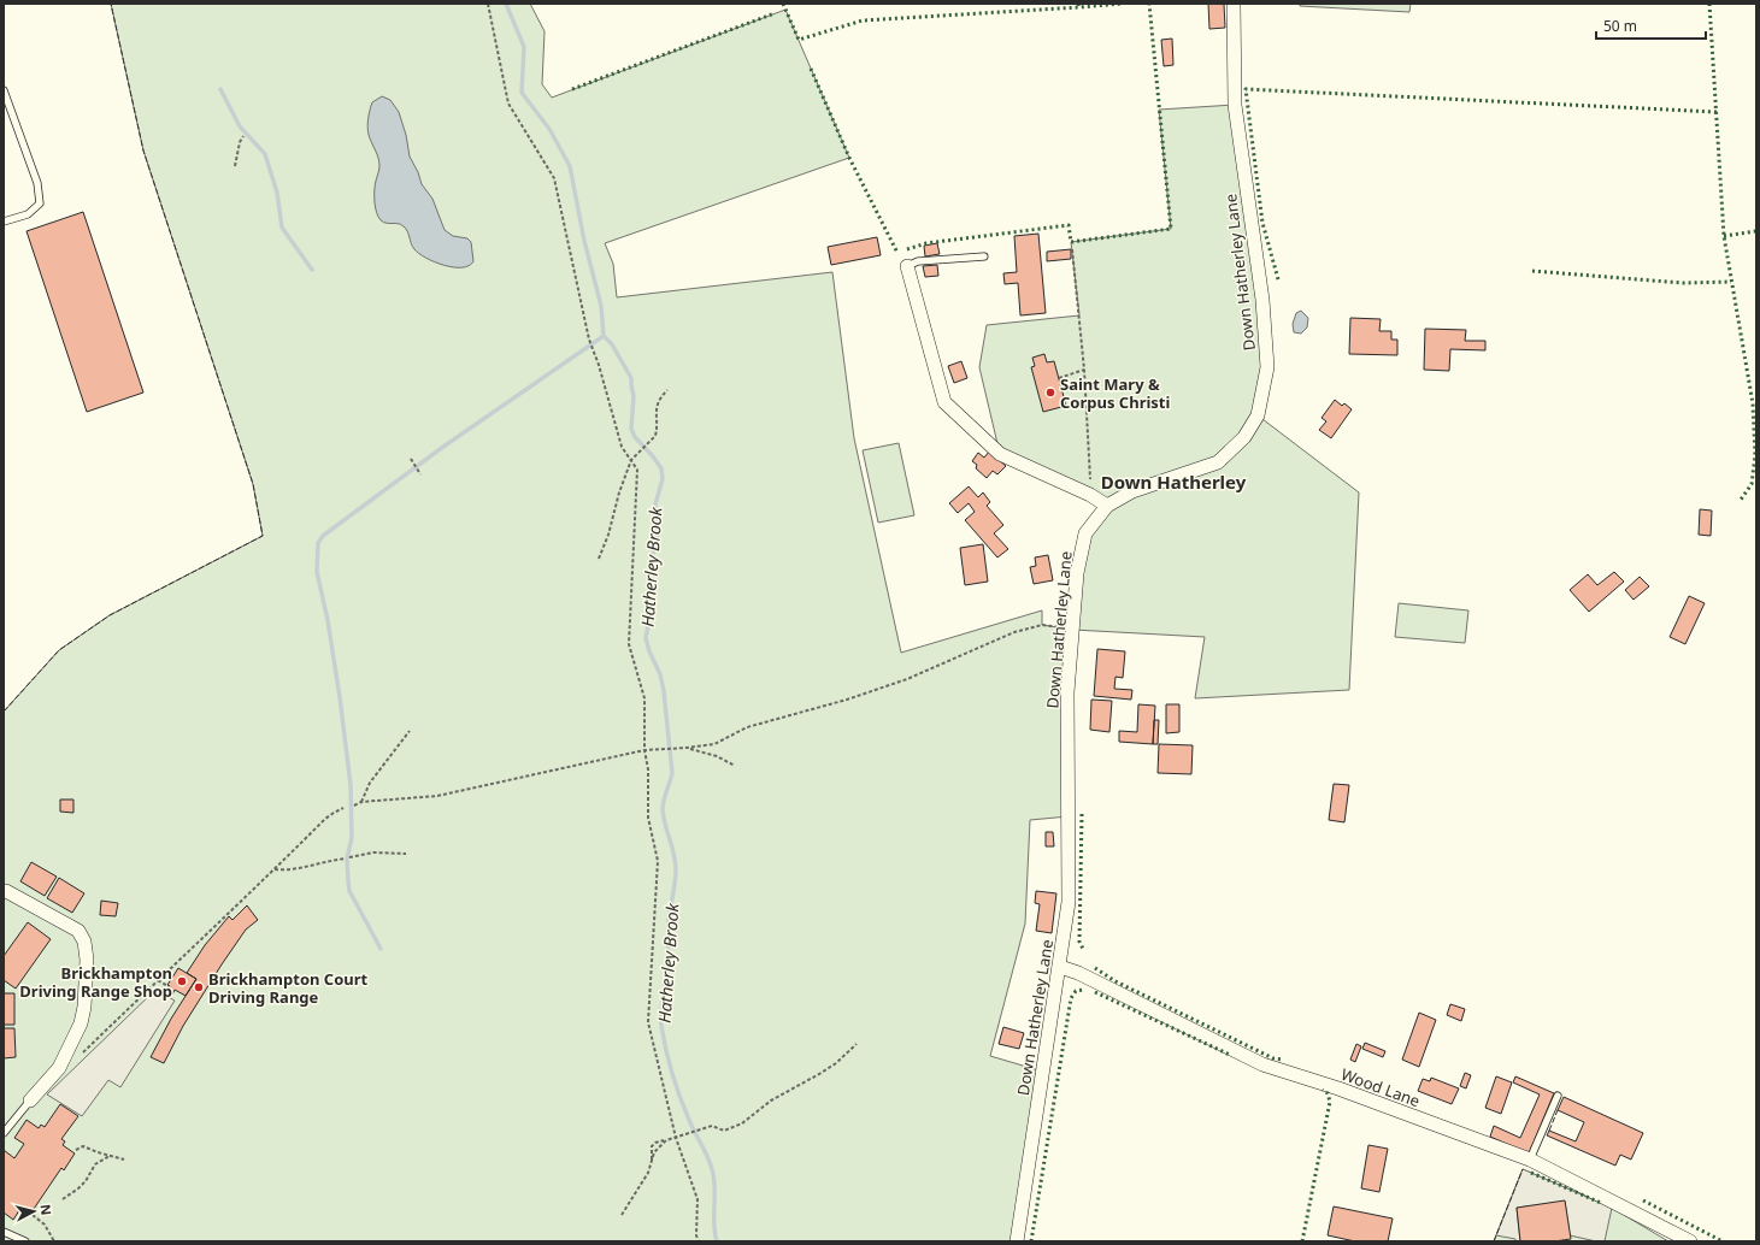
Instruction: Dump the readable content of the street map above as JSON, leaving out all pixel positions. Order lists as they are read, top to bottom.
{
  "streets": {
    "street": ["Down Hatherley Lane", "Wood Lane"]
  },
  "crossings": [
    ["Down Hatherley Lane", "Wood Lane"]
  ],
  "districts": ["Down Hatherley"],
  "water": ["Hatherley Brook"],
  "places": ["Saint Mary & Corpus Christi", "Brickhampton Driving Range Shop", "Brickhampton Court Driving Range"],
  "scale_bar": "50 m",
  "north": "right"
}
